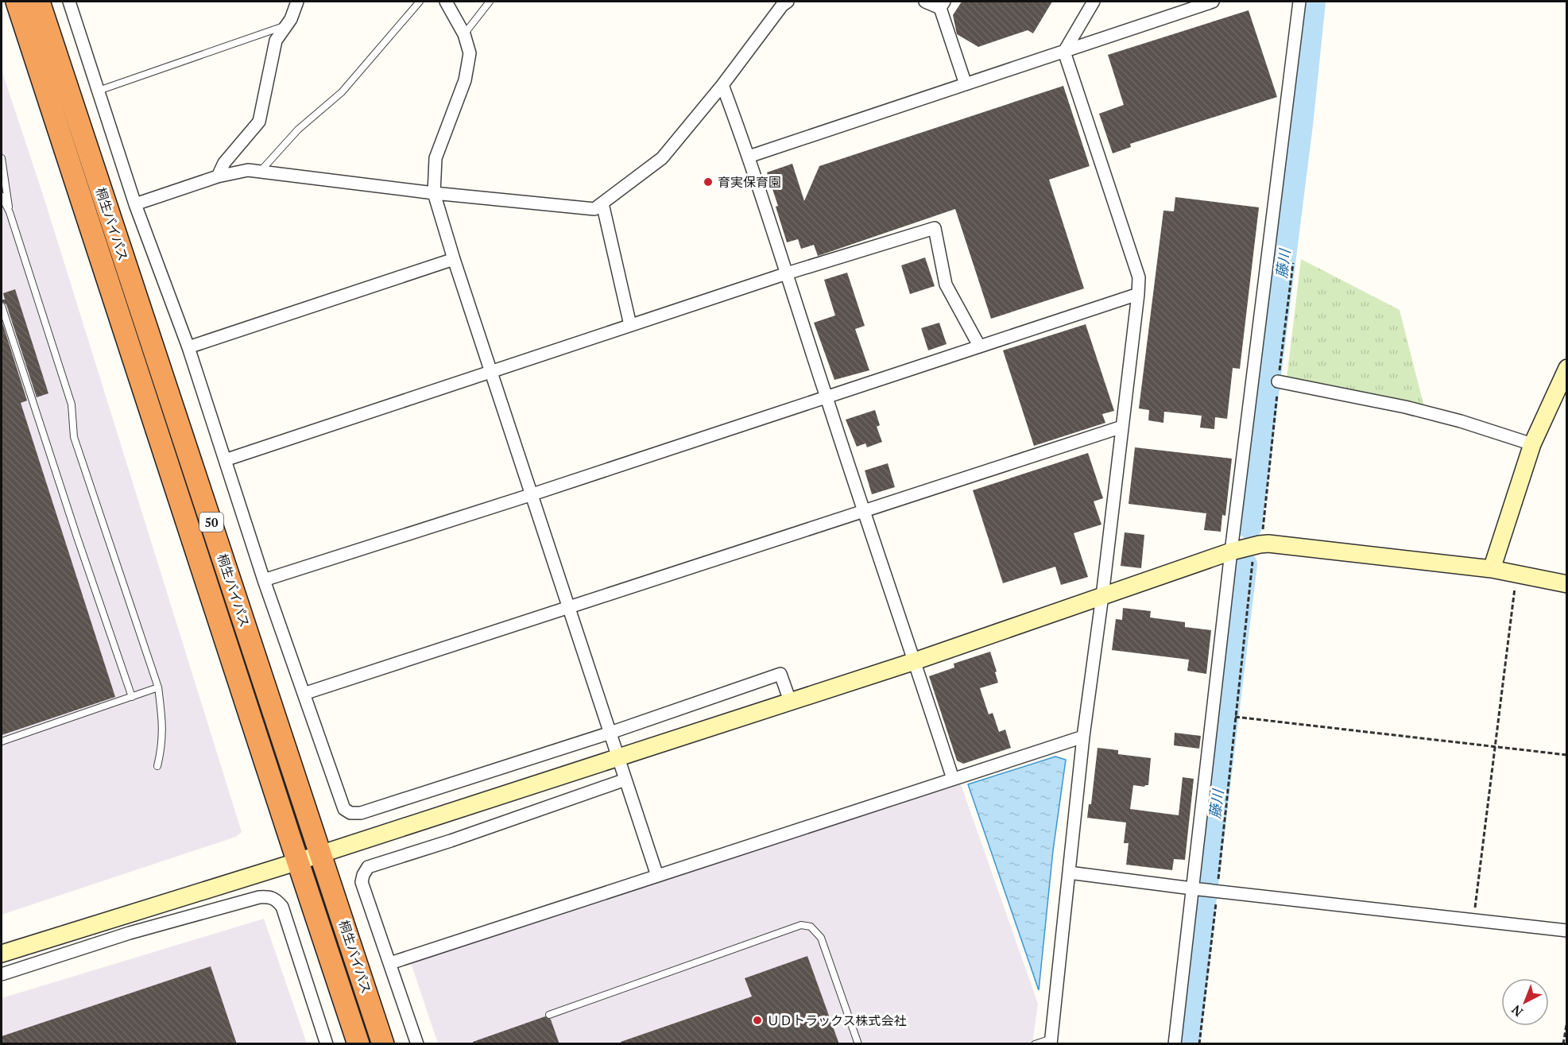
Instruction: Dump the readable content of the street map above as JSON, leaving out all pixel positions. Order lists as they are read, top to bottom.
{
  "streets": {
    "highway": ["桐生バイパス", "50"]
  },
  "water": ["藤川"],
  "places": ["育実保育園", "ＵＤトラックス株式会社"],
  "north": "bottom left"
}
